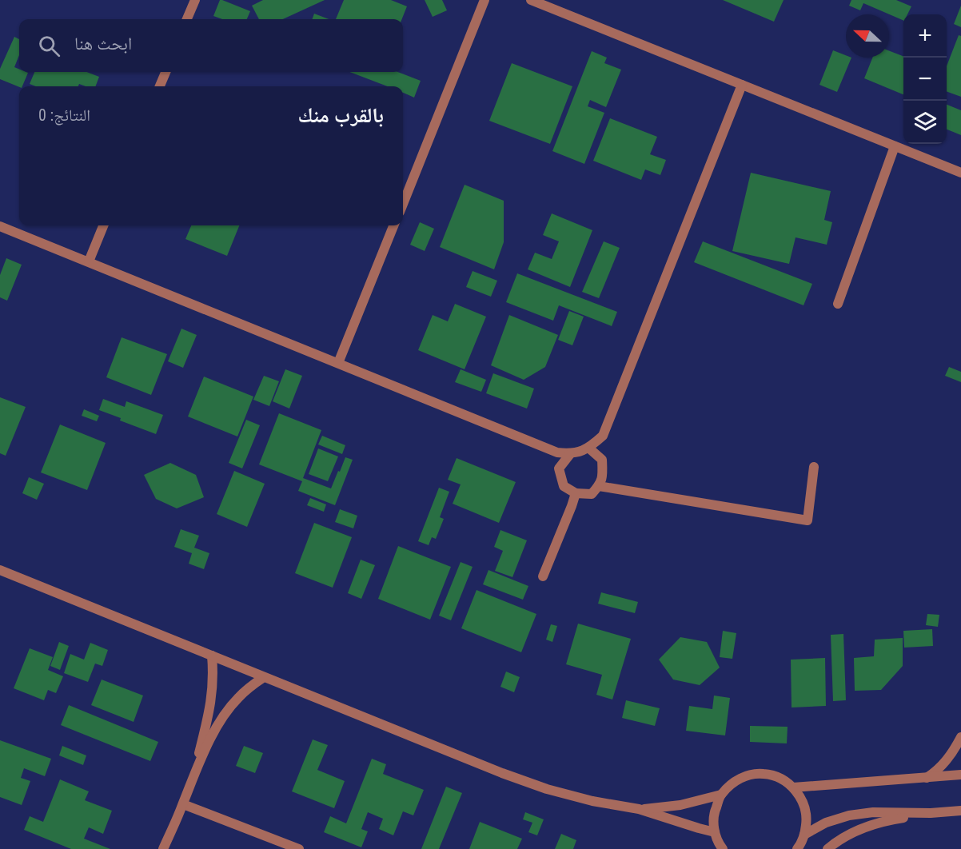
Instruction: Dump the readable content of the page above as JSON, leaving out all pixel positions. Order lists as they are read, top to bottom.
{
  "north": "left",
  "page": {
    "map_buttons": ["+", "−"],
    "search": "ابحث هنا",
    "heading": ["بالقرب منك", "النتائج: 0"]
  }
}
